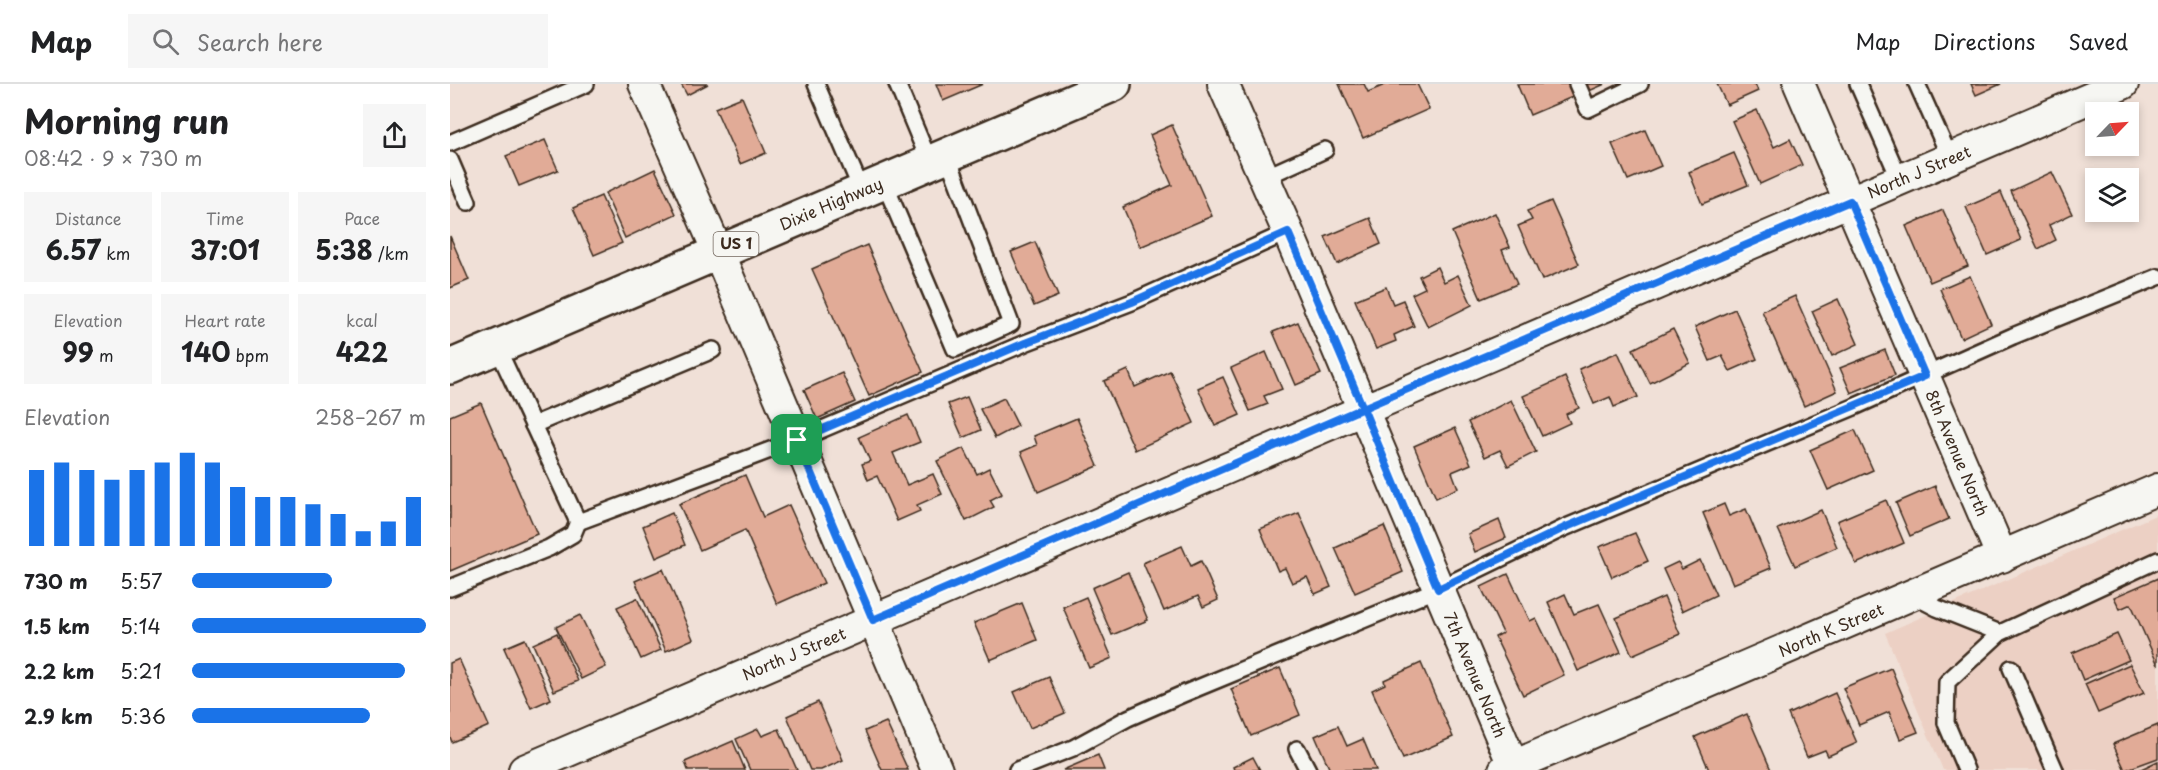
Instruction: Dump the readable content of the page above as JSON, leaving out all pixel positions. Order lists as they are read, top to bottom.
{
  "streets": {
    "main road": ["Dixie Highway", "US 1"],
    "street": [
      "North J Street",
      "8th Avenue North",
      "North K Street",
      "7th Avenue North"
    ]
  },
  "crossings": [
    ["North J Street", "8th Avenue North"],
    ["North J Street", "7th Avenue North"],
    ["8th Avenue North", "North K Street"],
    ["North K Street", "7th Avenue North"]
  ],
  "north": "top right",
  "page": {
    "header": "Map",
    "search": "Search here",
    "nav": ["Map", "Directions", "Saved"],
    "heading": ["Morning run", "08:42 · 9 × 730 m"],
    "stats": [
      ["Distance", "6.57 km"],
      ["Time", "37:01"],
      ["Pace", "5:38 /km"],
      ["Elevation", "99 m"],
      ["Heart rate", "140 bpm"],
      ["kcal", "422"]
    ],
    "chart": ["Elevation", "258–267 m"],
    "list": [
      {
        "name": "730 m",
        "note": "5:57"
      },
      {
        "name": "1.5 km",
        "note": "5:14"
      },
      {
        "name": "2.2 km",
        "note": "5:21"
      },
      {
        "name": "2.9 km",
        "note": "5:36"
      }
    ]
  }
}
